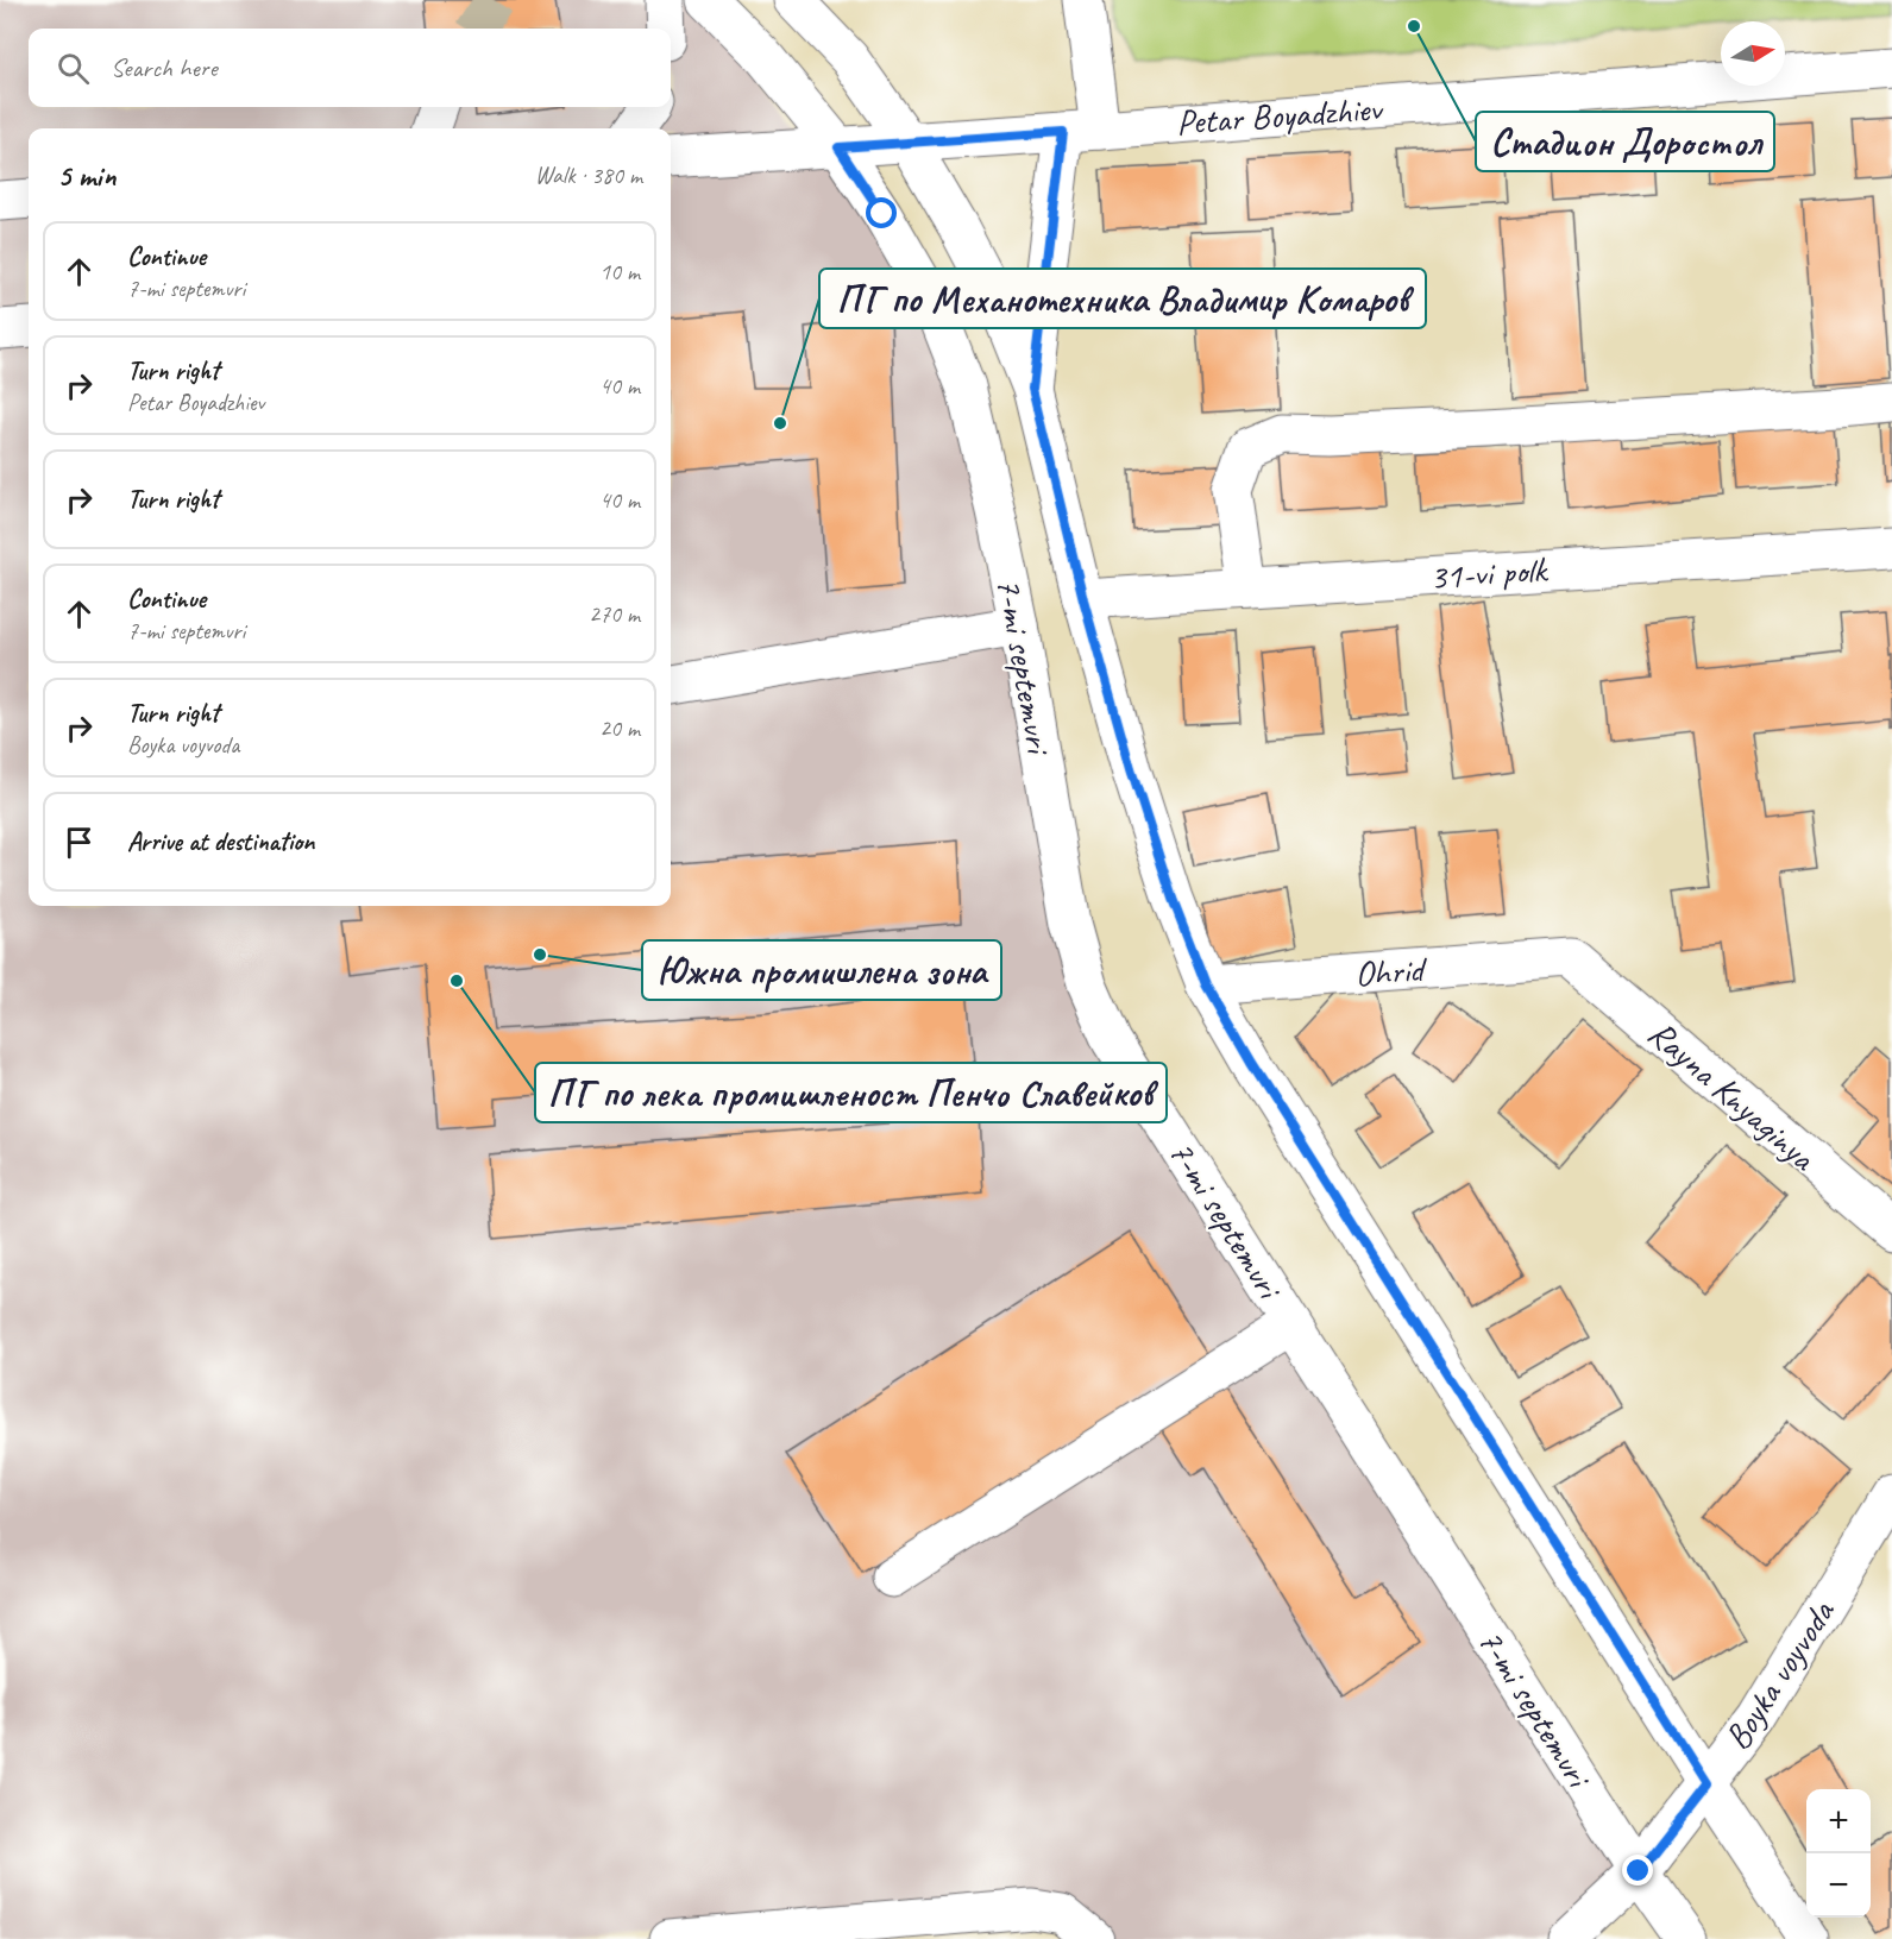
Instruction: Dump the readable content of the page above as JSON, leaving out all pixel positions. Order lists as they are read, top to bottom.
{
  "streets": {
    "street": [
      "Petar Boyadzhiev",
      "31-vi polk",
      "7-mi septemvri",
      "Ohrid",
      "Rayna Knyaginya",
      "Boyka voyvoda"
    ]
  },
  "crossings": [
    ["Petar Boyadzhiev", "7-mi septemvri"],
    ["31-vi polk", "7-mi septemvri"],
    ["7-mi septemvri", "Ohrid"],
    ["7-mi septemvri", "Boyka voyvoda"],
    ["Ohrid", "Rayna Knyaginya"]
  ],
  "places": [
    "Стадион Доростол",
    "ПГ по Механотехника Владимир Комаров",
    "Южна промишлена зона",
    "ПГ по лека промишленост Пенчо Славейков"
  ],
  "north": "right",
  "page": {
    "search": "Search here",
    "heading": ["5 min", "Walk · 380 m"],
    "list": [
      ["Continue", "7-mi septemvri", "10 m"],
      ["Turn right", "Petar Boyadzhiev", "40 m"],
      ["Turn right", "40 m"],
      ["Continue", "7-mi septemvri", "270 m"],
      ["Turn right", "Boyka voyvoda", "20 m"],
      "Arrive at destination"
    ],
    "map_buttons": ["+", "−"]
  }
}
